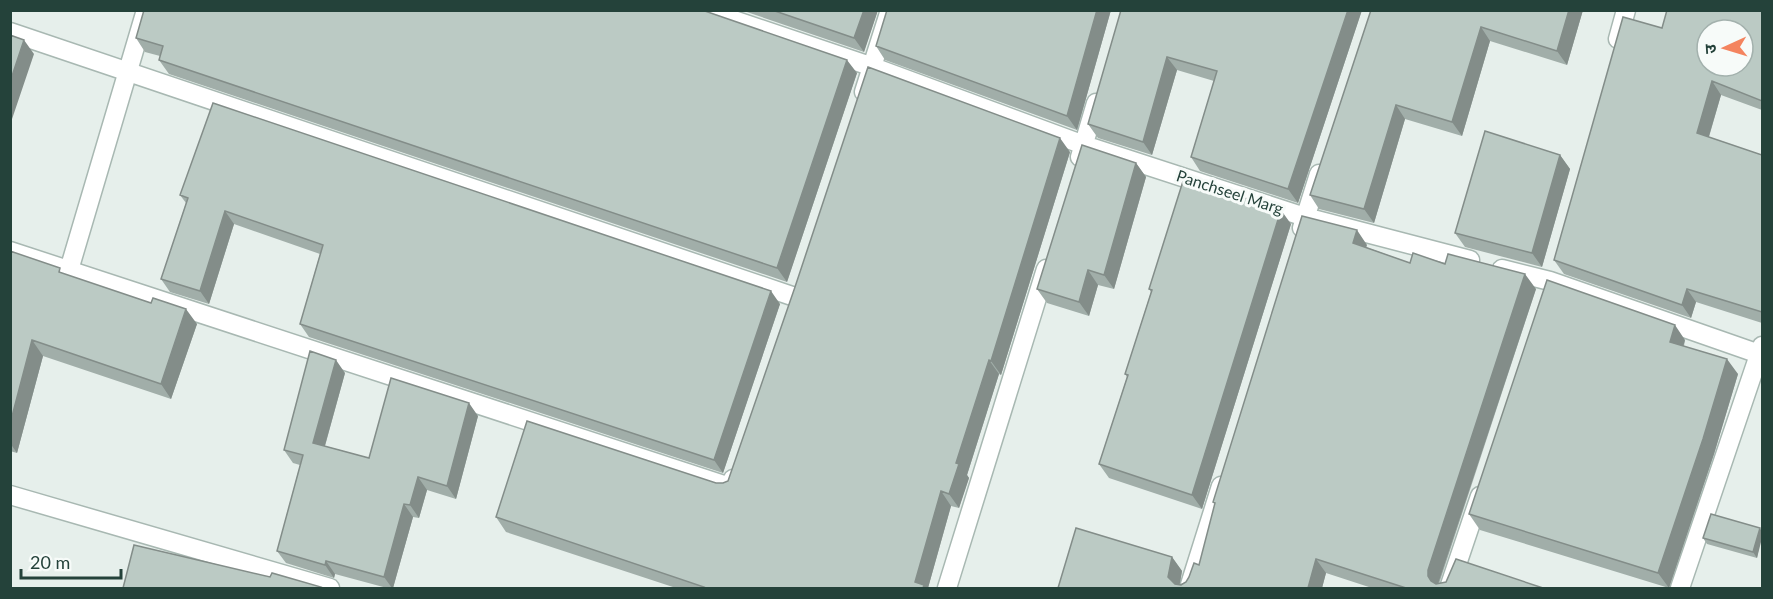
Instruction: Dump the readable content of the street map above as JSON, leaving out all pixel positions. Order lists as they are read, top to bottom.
{
  "streets": {
    "street": ["Panchseel Marg"]
  },
  "scale_bar": "20 m",
  "north": "left"
}
